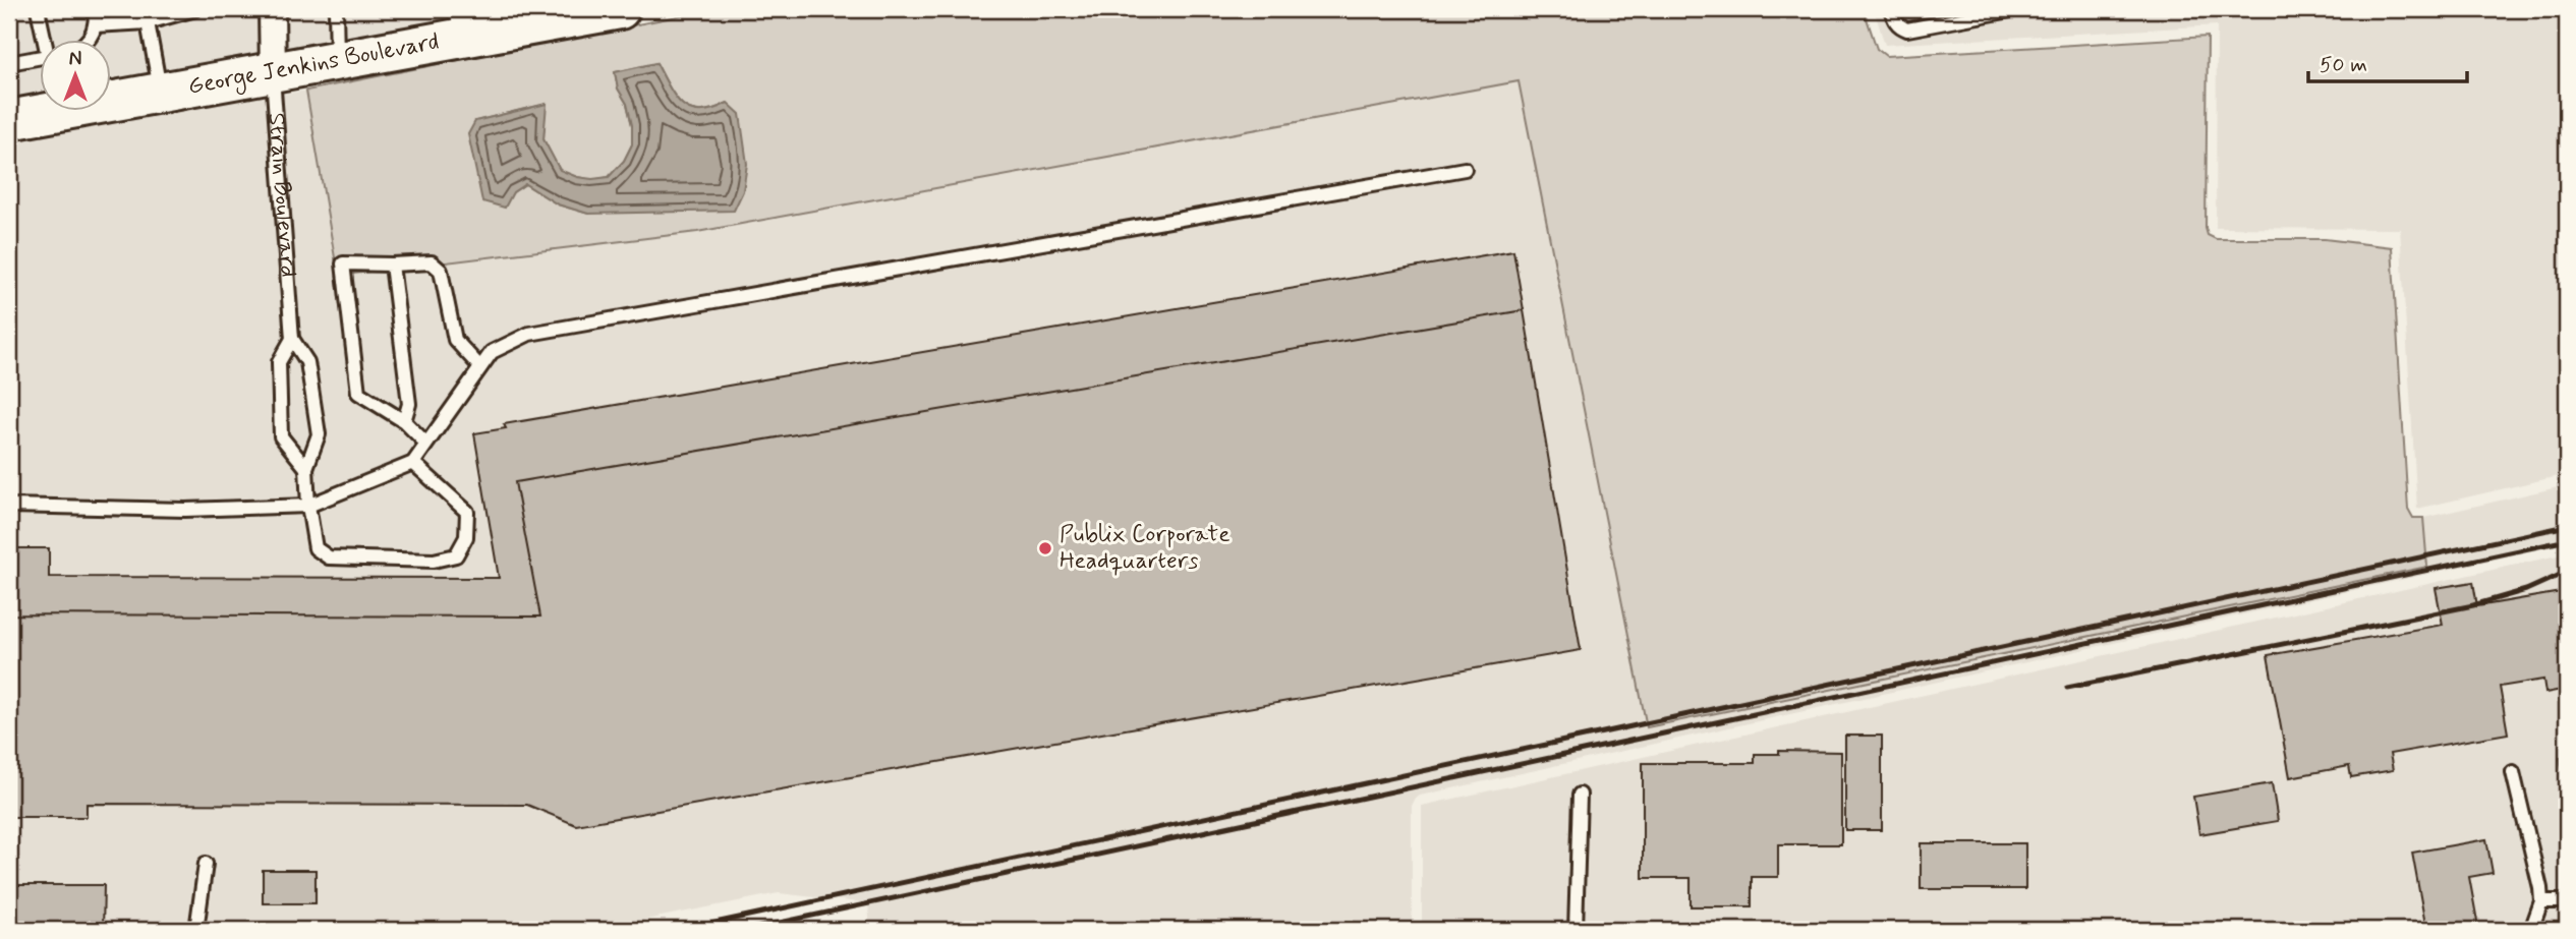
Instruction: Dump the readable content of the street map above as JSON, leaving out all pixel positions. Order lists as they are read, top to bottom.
{
  "streets": {
    "main road": ["George Jenkins Boulevard"],
    "street": ["Strain Boulevard"]
  },
  "crossings": [
    ["George Jenkins Boulevard", "Strain Boulevard"]
  ],
  "places": ["Publix Corporate Headquarters"],
  "scale_bar": "50 m",
  "north": "top"
}
